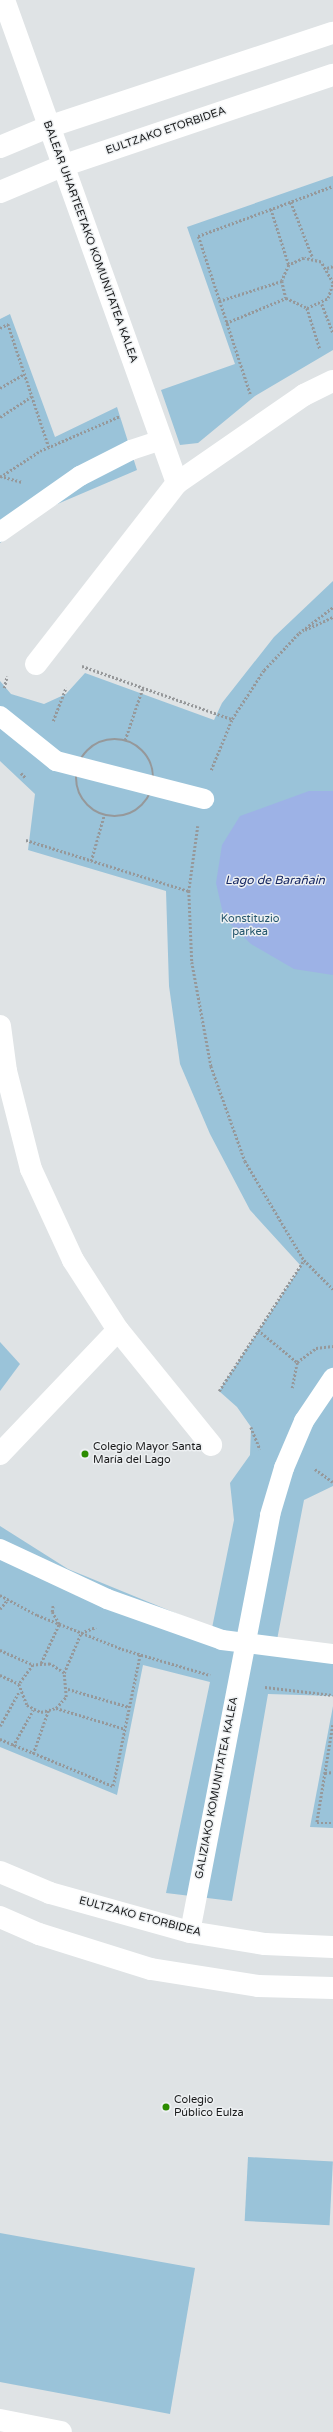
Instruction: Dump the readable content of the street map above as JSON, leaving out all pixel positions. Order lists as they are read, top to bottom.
{
  "streets": {
    "street": ["EULTZAKO ETORBIDEA", "BALEAR UHARTEETAKO KOMUNITATEA KALEA", "GALIZIAKO KOMUNITATEA KALEA"]
  },
  "crossings": [
    ["EULTZAKO ETORBIDEA", "BALEAR UHARTEETAKO KOMUNITATEA KALEA"],
    ["EULTZAKO ETORBIDEA", "GALIZIAKO KOMUNITATEA KALEA"]
  ],
  "water": ["Lago de Barañain"],
  "parks": ["Konstituzio parkea"],
  "places": ["Colegio Mayor Santa María del Lago", "Colegio Público Eulza"]
}
